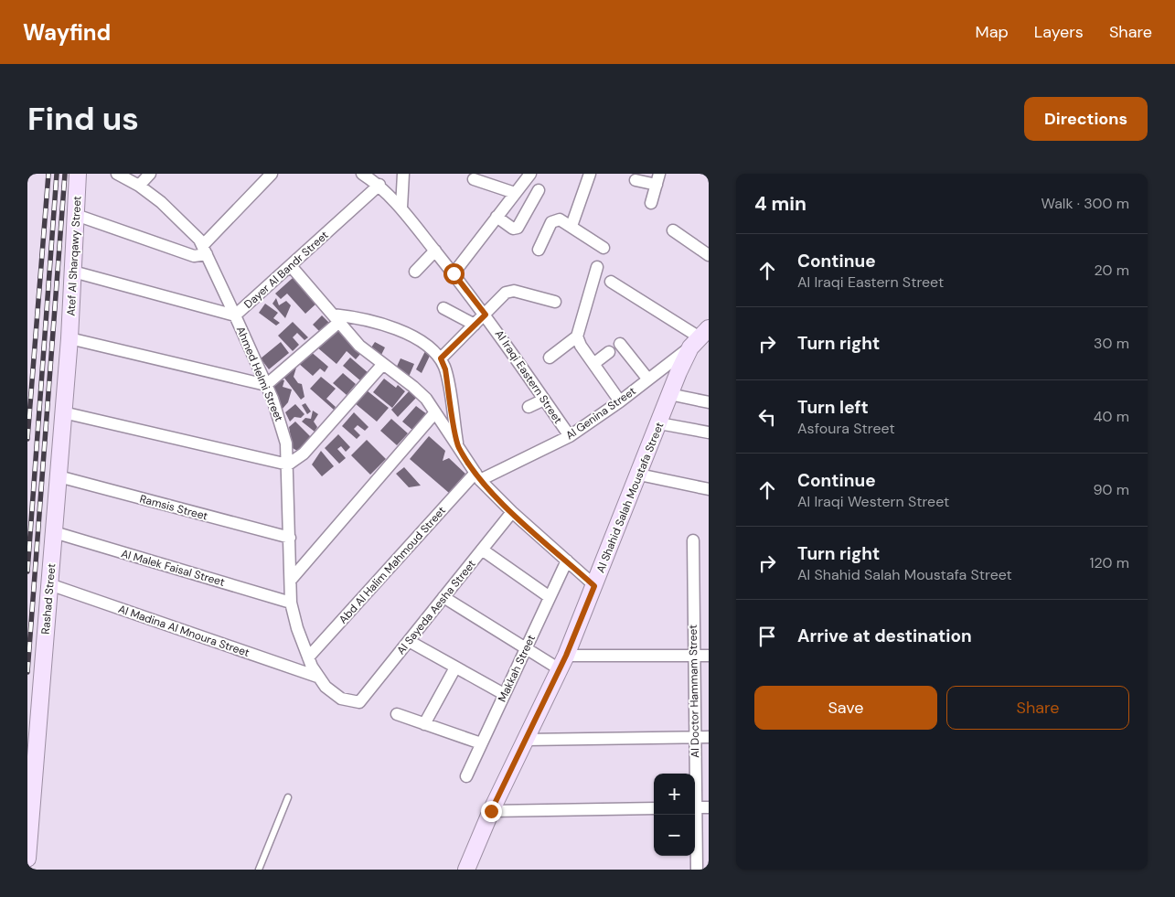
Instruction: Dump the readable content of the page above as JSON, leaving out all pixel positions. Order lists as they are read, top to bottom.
{
  "streets": {
    "street": [
      "Atef Al Sharqawy Street",
      "Dayer Al Bandr Street",
      "Ahmed Helmi Street",
      "Al Iraqi Eastern Street",
      "Al Genina Street",
      "Al Shahid Salah Moustafa Street",
      "Ramsis Street",
      "Abd Al Halim Mahmoud Street",
      "Al Malek Faisal Street",
      "Rashad Street",
      "Al Sayeda Aesha Street",
      "Al Madina Al Mnoura Street",
      "Makkah Street",
      "Al Doctor Hammam Street"
    ]
  },
  "crossings": [
    ["Atef Al Sharqawy Street", "Dayer Al Bandr Street"],
    ["Atef Al Sharqawy Street", "Rashad Street"],
    ["Dayer Al Bandr Street", "Ahmed Helmi Street"],
    ["Dayer Al Bandr Street", "Al Iraqi Eastern Street"],
    ["Ahmed Helmi Street", "Ramsis Street"],
    ["Ahmed Helmi Street", "Abd Al Halim Mahmoud Street"],
    ["Ahmed Helmi Street", "Al Malek Faisal Street"],
    ["Ahmed Helmi Street", "Al Sayeda Aesha Street"],
    ["Ahmed Helmi Street", "Al Madina Al Mnoura Street"],
    ["Al Iraqi Eastern Street", "Al Genina Street"],
    ["Al Genina Street", "Al Shahid Salah Moustafa Street"],
    ["Al Genina Street", "Abd Al Halim Mahmoud Street"],
    ["Ramsis Street", "Rashad Street"],
    ["Al Malek Faisal Street", "Rashad Street"],
    ["Rashad Street", "Al Madina Al Mnoura Street"]
  ],
  "page": {
    "header": "Wayfind",
    "nav": ["Map", "Layers", "Share"],
    "buttons": [
      "Directions",
      ["Save", "Share"]
    ],
    "title": "Find us",
    "heading": ["4 min", "Walk · 300 m"],
    "list": [
      ["Continue", "Al Iraqi Eastern Street", "20 m"],
      ["Turn right", "30 m"],
      ["Turn left", "Asfoura Street", "40 m"],
      ["Continue", "Al Iraqi Western Street", "90 m"],
      ["Turn right", "Al Shahid Salah Moustafa Street", "120 m"],
      "Arrive at destination"
    ],
    "map_buttons": ["+", "−"]
  }
}
